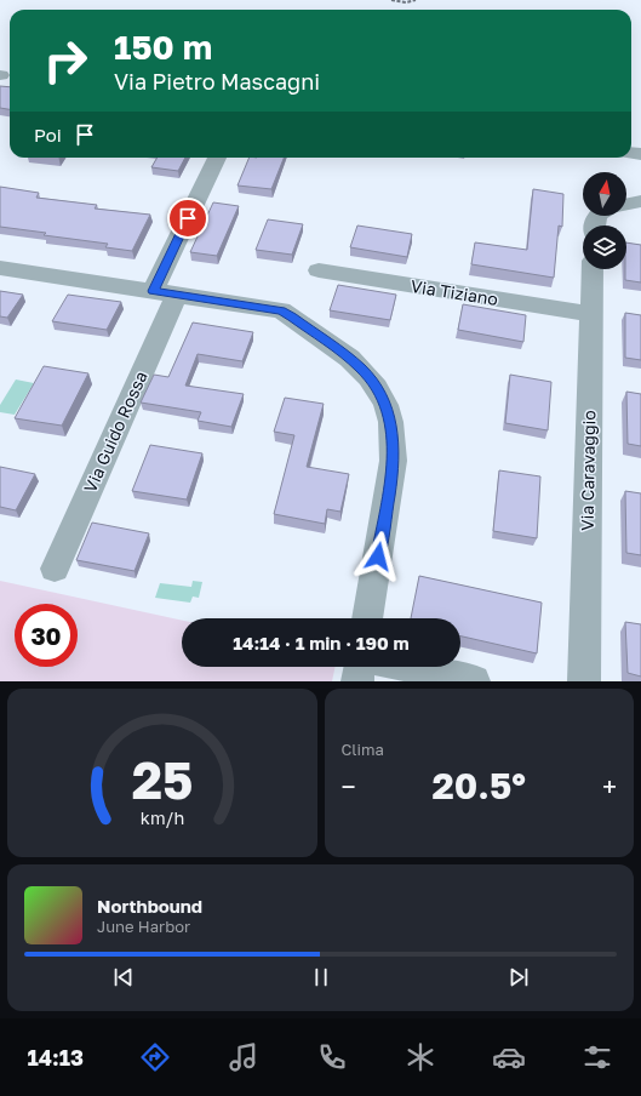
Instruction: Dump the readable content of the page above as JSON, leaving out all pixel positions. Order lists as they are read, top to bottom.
{
  "streets": {
    "street": ["Via Tiziano", "Via Guido Rossa", "Via Caravaggio"]
  },
  "crossings": [
    ["Via Tiziano", "Via Caravaggio"]
  ],
  "north": "top",
  "page": {
    "turn": ["150 m", "Via Pietro Mascagni"],
    "then": "Poi",
    "limit": "30",
    "trip": "14:14 · 1 min · 190 m",
    "tile": "Clima",
    "heat": ["−", "20.5°", "+"],
    "song": ["Northbound", "June Harbor"],
    "tabs": "14:13",
    "gauge": ["25", "km/h"]
  }
}
